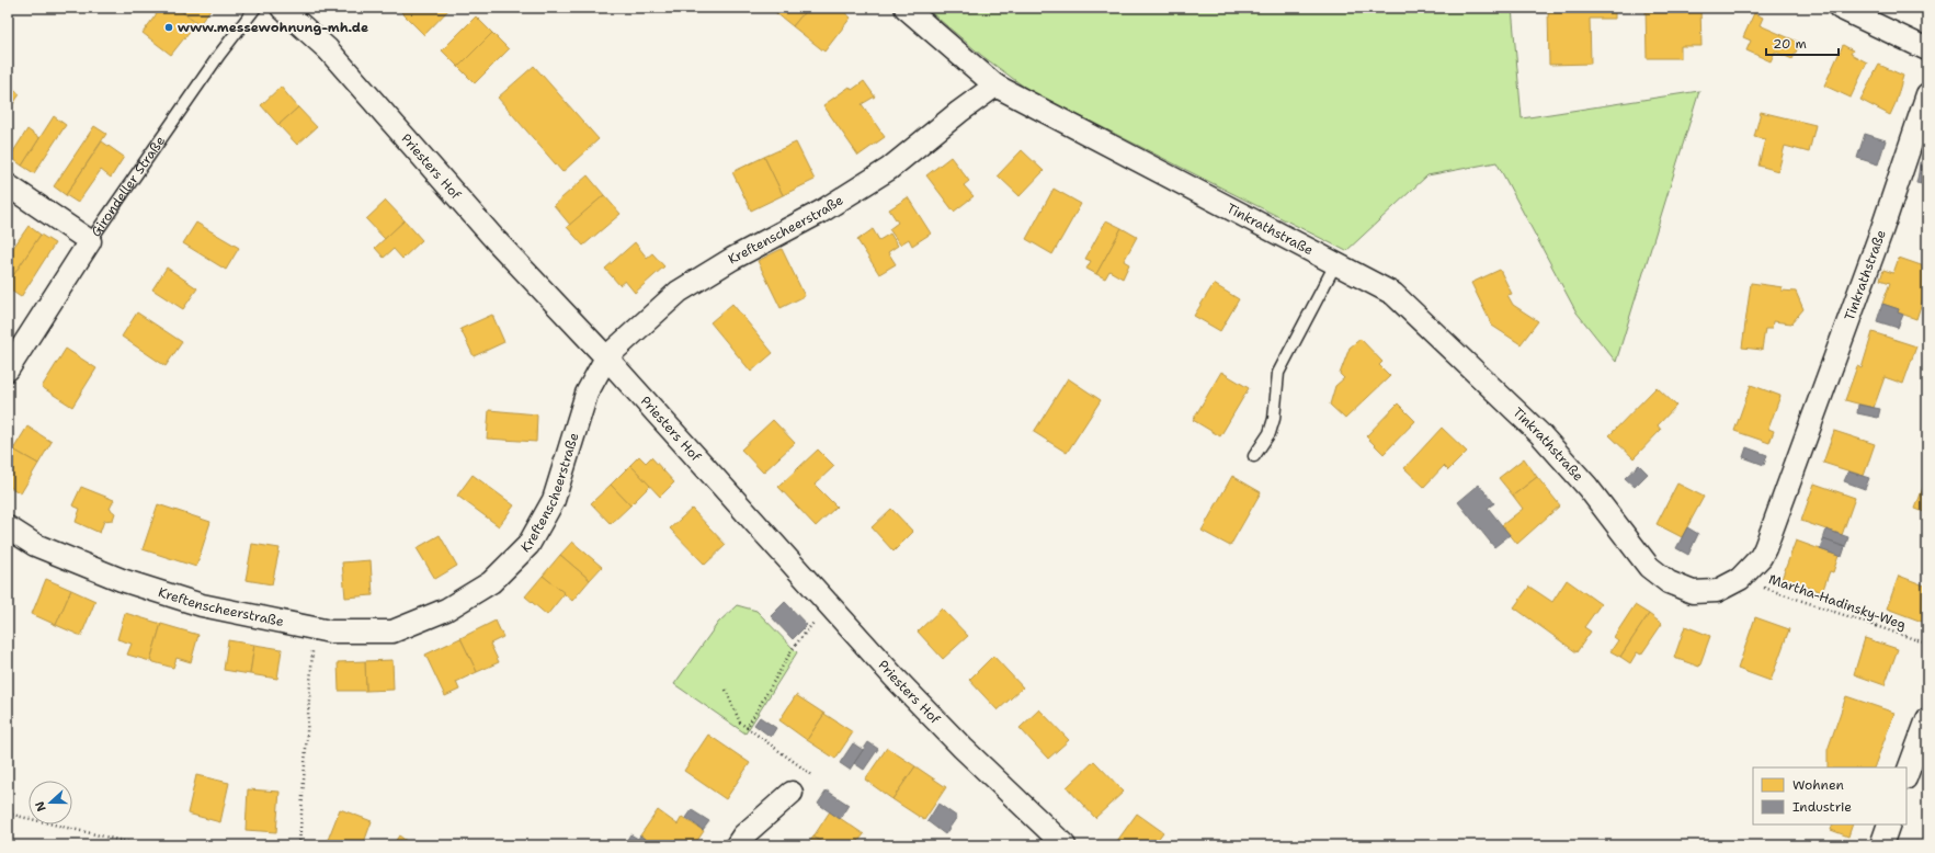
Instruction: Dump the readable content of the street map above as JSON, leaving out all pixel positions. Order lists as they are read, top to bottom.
{
  "streets": {
    "street": [
      "Priesters Hof",
      "Girondeller Straße",
      "Kreftenscheerstraße",
      "Tinkrathstraße"
    ],
    "path": ["Martha-Hadinsky-Weg"]
  },
  "crossings": [
    ["Priesters Hof", "Kreftenscheerstraße"],
    ["Kreftenscheerstraße", "Tinkrathstraße"],
    ["Tinkrathstraße", "Martha-Hadinsky-Weg"]
  ],
  "places": ["www.messewohnung-mh.de"],
  "legend": ["Wohnen", "Industrie"],
  "scale_bar": "20 m",
  "north": "left"
}
